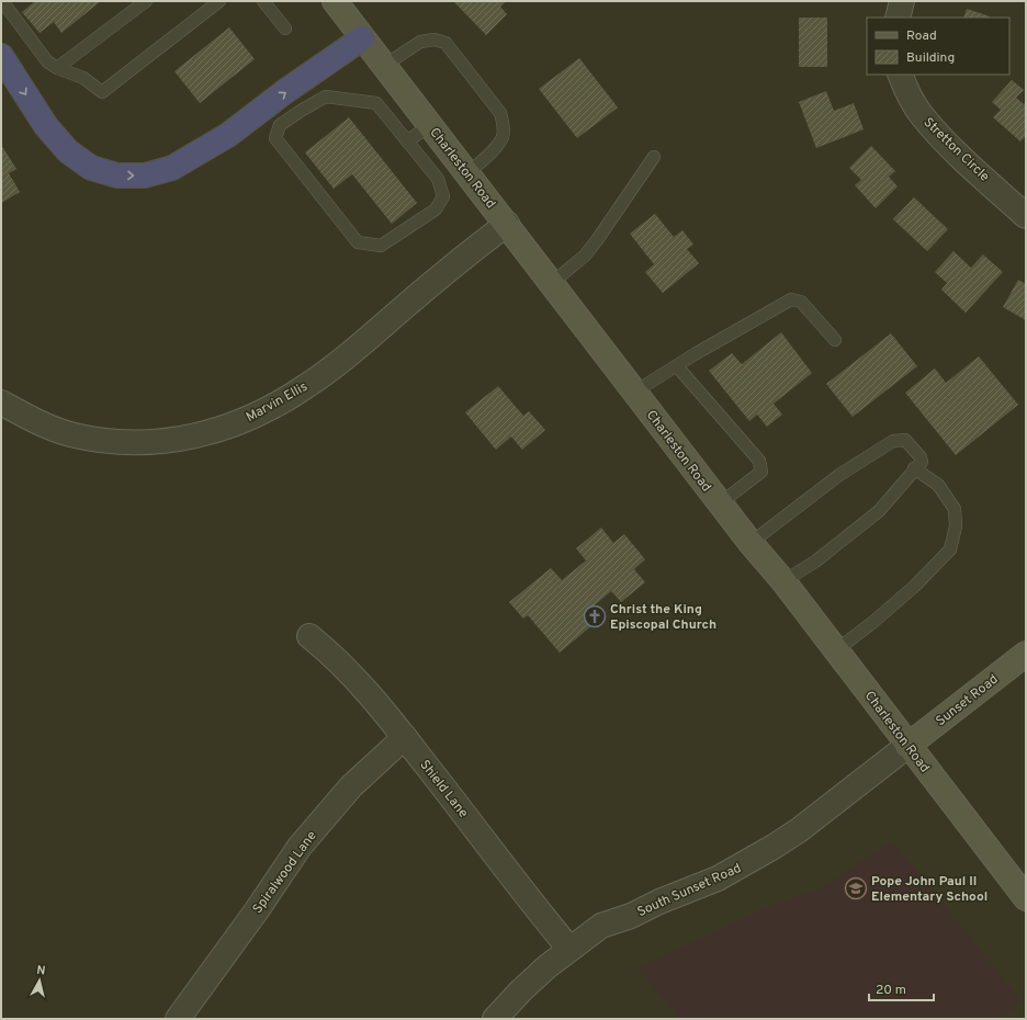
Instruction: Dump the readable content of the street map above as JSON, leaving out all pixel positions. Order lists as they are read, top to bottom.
{
  "streets": {
    "street": [
      "Stretton Circle",
      "Charleston Road",
      "Marvin Ellis",
      "Sunset Road",
      "Shield Lane",
      "Spiralwood Lane",
      "South Sunset Road"
    ]
  },
  "crossings": [
    ["Charleston Road", "Marvin Ellis"],
    ["Charleston Road", "Sunset Road"],
    ["Charleston Road", "South Sunset Road"],
    ["Sunset Road", "South Sunset Road"],
    ["Shield Lane", "Spiralwood Lane"],
    ["Shield Lane", "South Sunset Road"]
  ],
  "places": {
    "church": ["Christ the King Episcopal Church"],
    "school or university": ["Pope John Paul II Elementary School"]
  },
  "legend": ["Road", "Building"],
  "scale_bar": "20 m",
  "north": "top"
}
